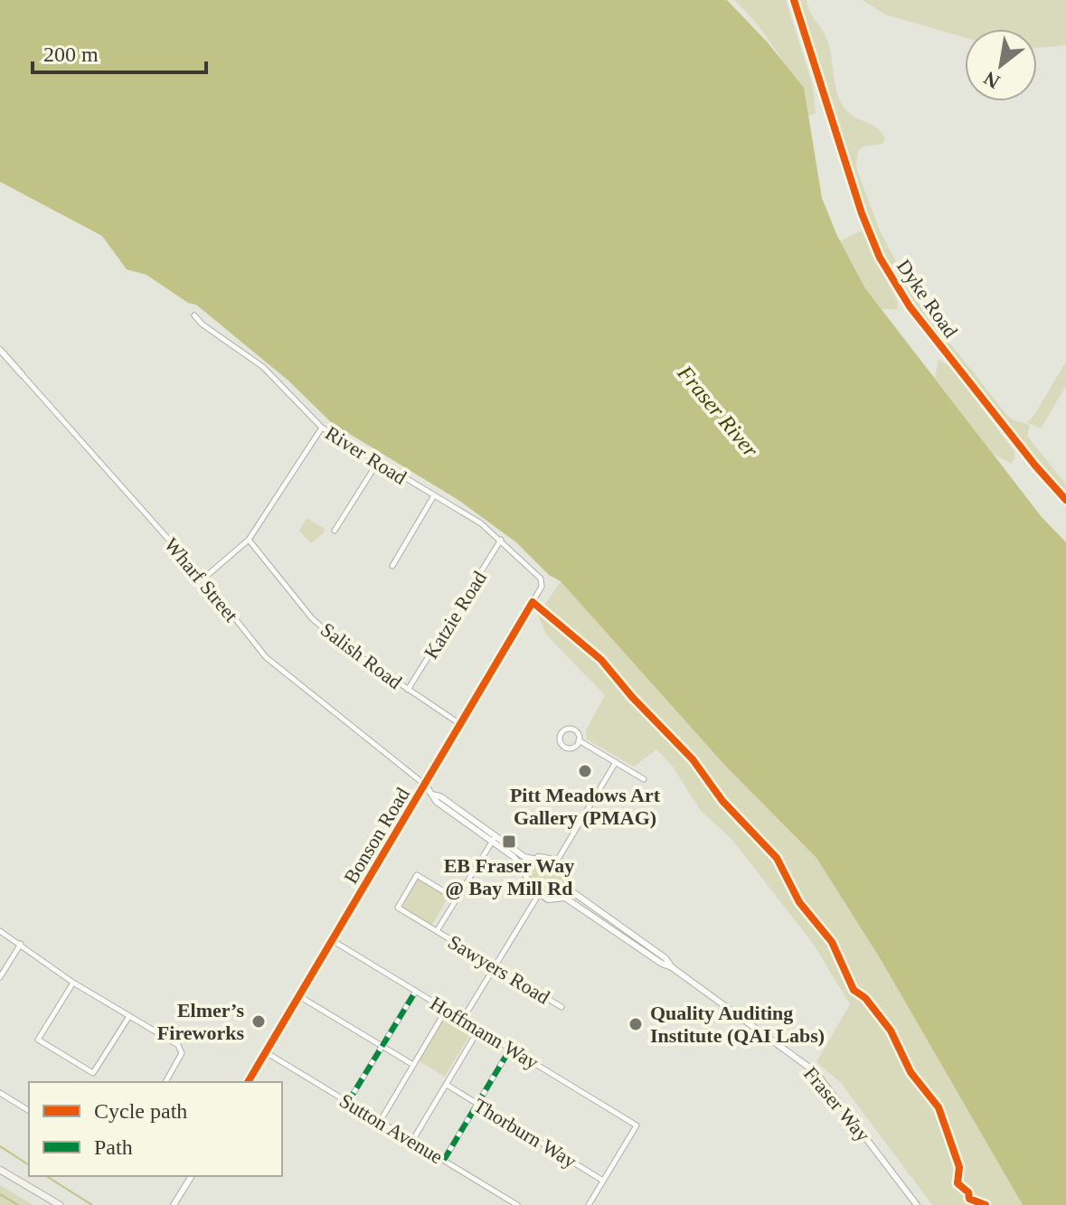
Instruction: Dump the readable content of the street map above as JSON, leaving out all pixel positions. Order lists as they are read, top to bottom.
{
  "streets": {
    "street": [
      "Dyke Road",
      "River Road",
      "Wharf Street",
      "Katzie Road",
      "Salish Road",
      "Bonson Road",
      "Sawyers Road",
      "Hoffmann Way",
      "Fraser Way",
      "Sutton Avenue",
      "Thorburn Way"
    ]
  },
  "crossings": [
    ["River Road", "Katzie Road"],
    ["River Road", "Bonson Road"],
    ["Wharf Street", "Bonson Road"],
    ["Katzie Road", "Salish Road"],
    ["Salish Road", "Bonson Road"],
    ["Bonson Road", "Hoffmann Way"],
    ["Bonson Road", "Sutton Avenue"],
    ["Hoffmann Way", "Thorburn Way"]
  ],
  "water": ["Fraser River"],
  "places": {
    "other": ["Pitt Meadows Art Gallery (PMAG)", "Elmer’s Fireworks", "Quality Auditing Institute (QAI Labs)"],
    "transit": ["EB Fraser Way @ Bay Mill Rd"]
  },
  "legend": ["Cycle path", "Path"],
  "scale_bar": "200 m",
  "north": "bottom left"
}
